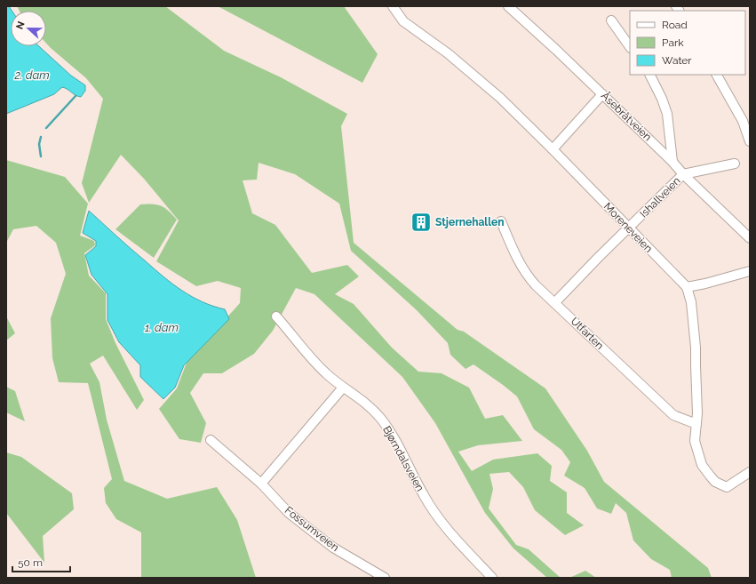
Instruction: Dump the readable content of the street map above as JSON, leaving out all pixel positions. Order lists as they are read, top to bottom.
{
  "streets": {
    "street": [
      "Åsebråtveien",
      "Ishallveien",
      "Moreneveien",
      "Utfarten",
      "Bjørndalsveien",
      "Fossumveien"
    ]
  },
  "crossings": [
    ["Åsebråtveien", "Ishallveien"],
    ["Ishallveien", "Moreneveien"],
    ["Ishallveien", "Utfarten"],
    ["Moreneveien", "Utfarten"]
  ],
  "water": ["2. dam", "1. dam"],
  "places": {
    "building": ["Stjernehallen"]
  },
  "legend": ["Road", "Park", "Water"],
  "scale_bar": "50 m",
  "north": "left"
}
